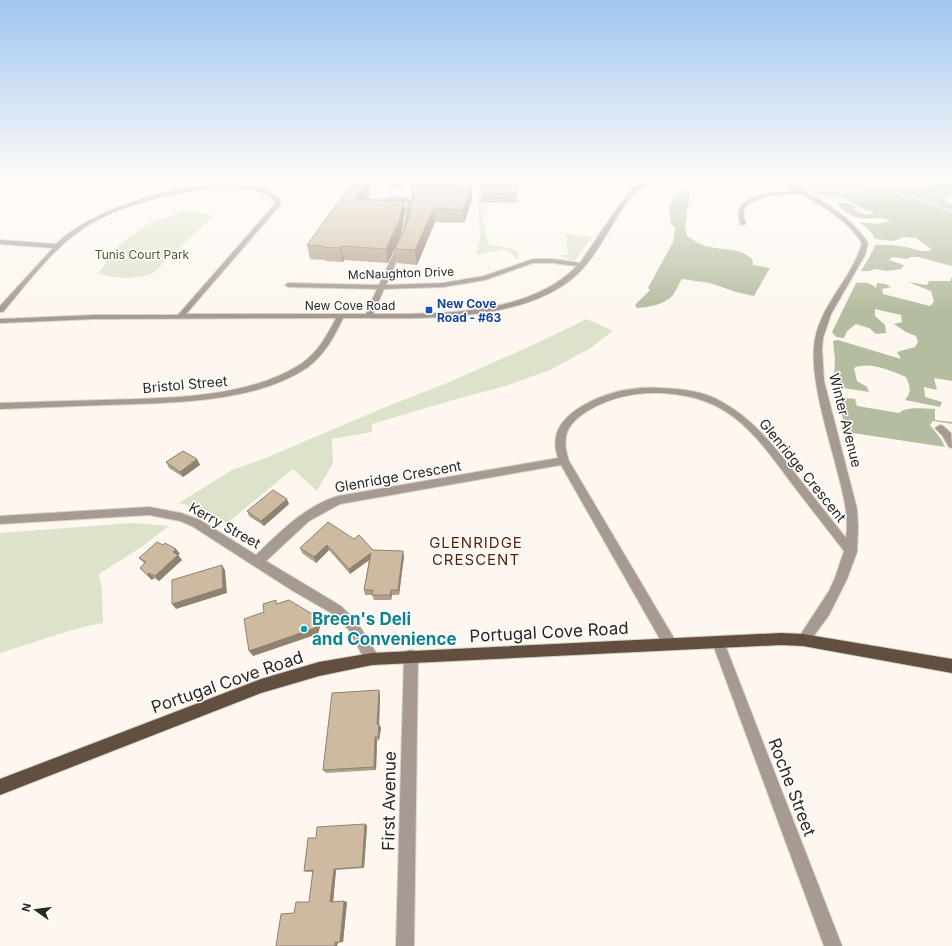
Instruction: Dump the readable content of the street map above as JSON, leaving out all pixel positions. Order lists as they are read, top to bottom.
{
  "streets": {
    "main road": ["Portugal Cove Road"],
    "street": [
      "McNaughton Drive",
      "New Cove Road",
      "Bristol Street",
      "Winter Avenue",
      "Glenridge Crescent",
      "Kerry Street",
      "Roche Street",
      "First Avenue"
    ]
  },
  "crossings": [
    ["McNaughton Drive", "New Cove Road"],
    ["New Cove Road", "Bristol Street"],
    ["Winter Avenue", "Glenridge Crescent"],
    ["Winter Avenue", "Portugal Cove Road"],
    ["Glenridge Crescent", "Kerry Street"],
    ["Glenridge Crescent", "Portugal Cove Road"],
    ["Kerry Street", "Portugal Cove Road"],
    ["Portugal Cove Road", "Roche Street"],
    ["Portugal Cove Road", "First Avenue"]
  ],
  "districts": ["GLENRIDGE CRESCENT"],
  "parks": ["Tunis Court Park"],
  "places": {
    "transit": ["New Cove Road - #63"],
    "other": ["Breen's Deli and Convenience"]
  },
  "north": "left"
}
